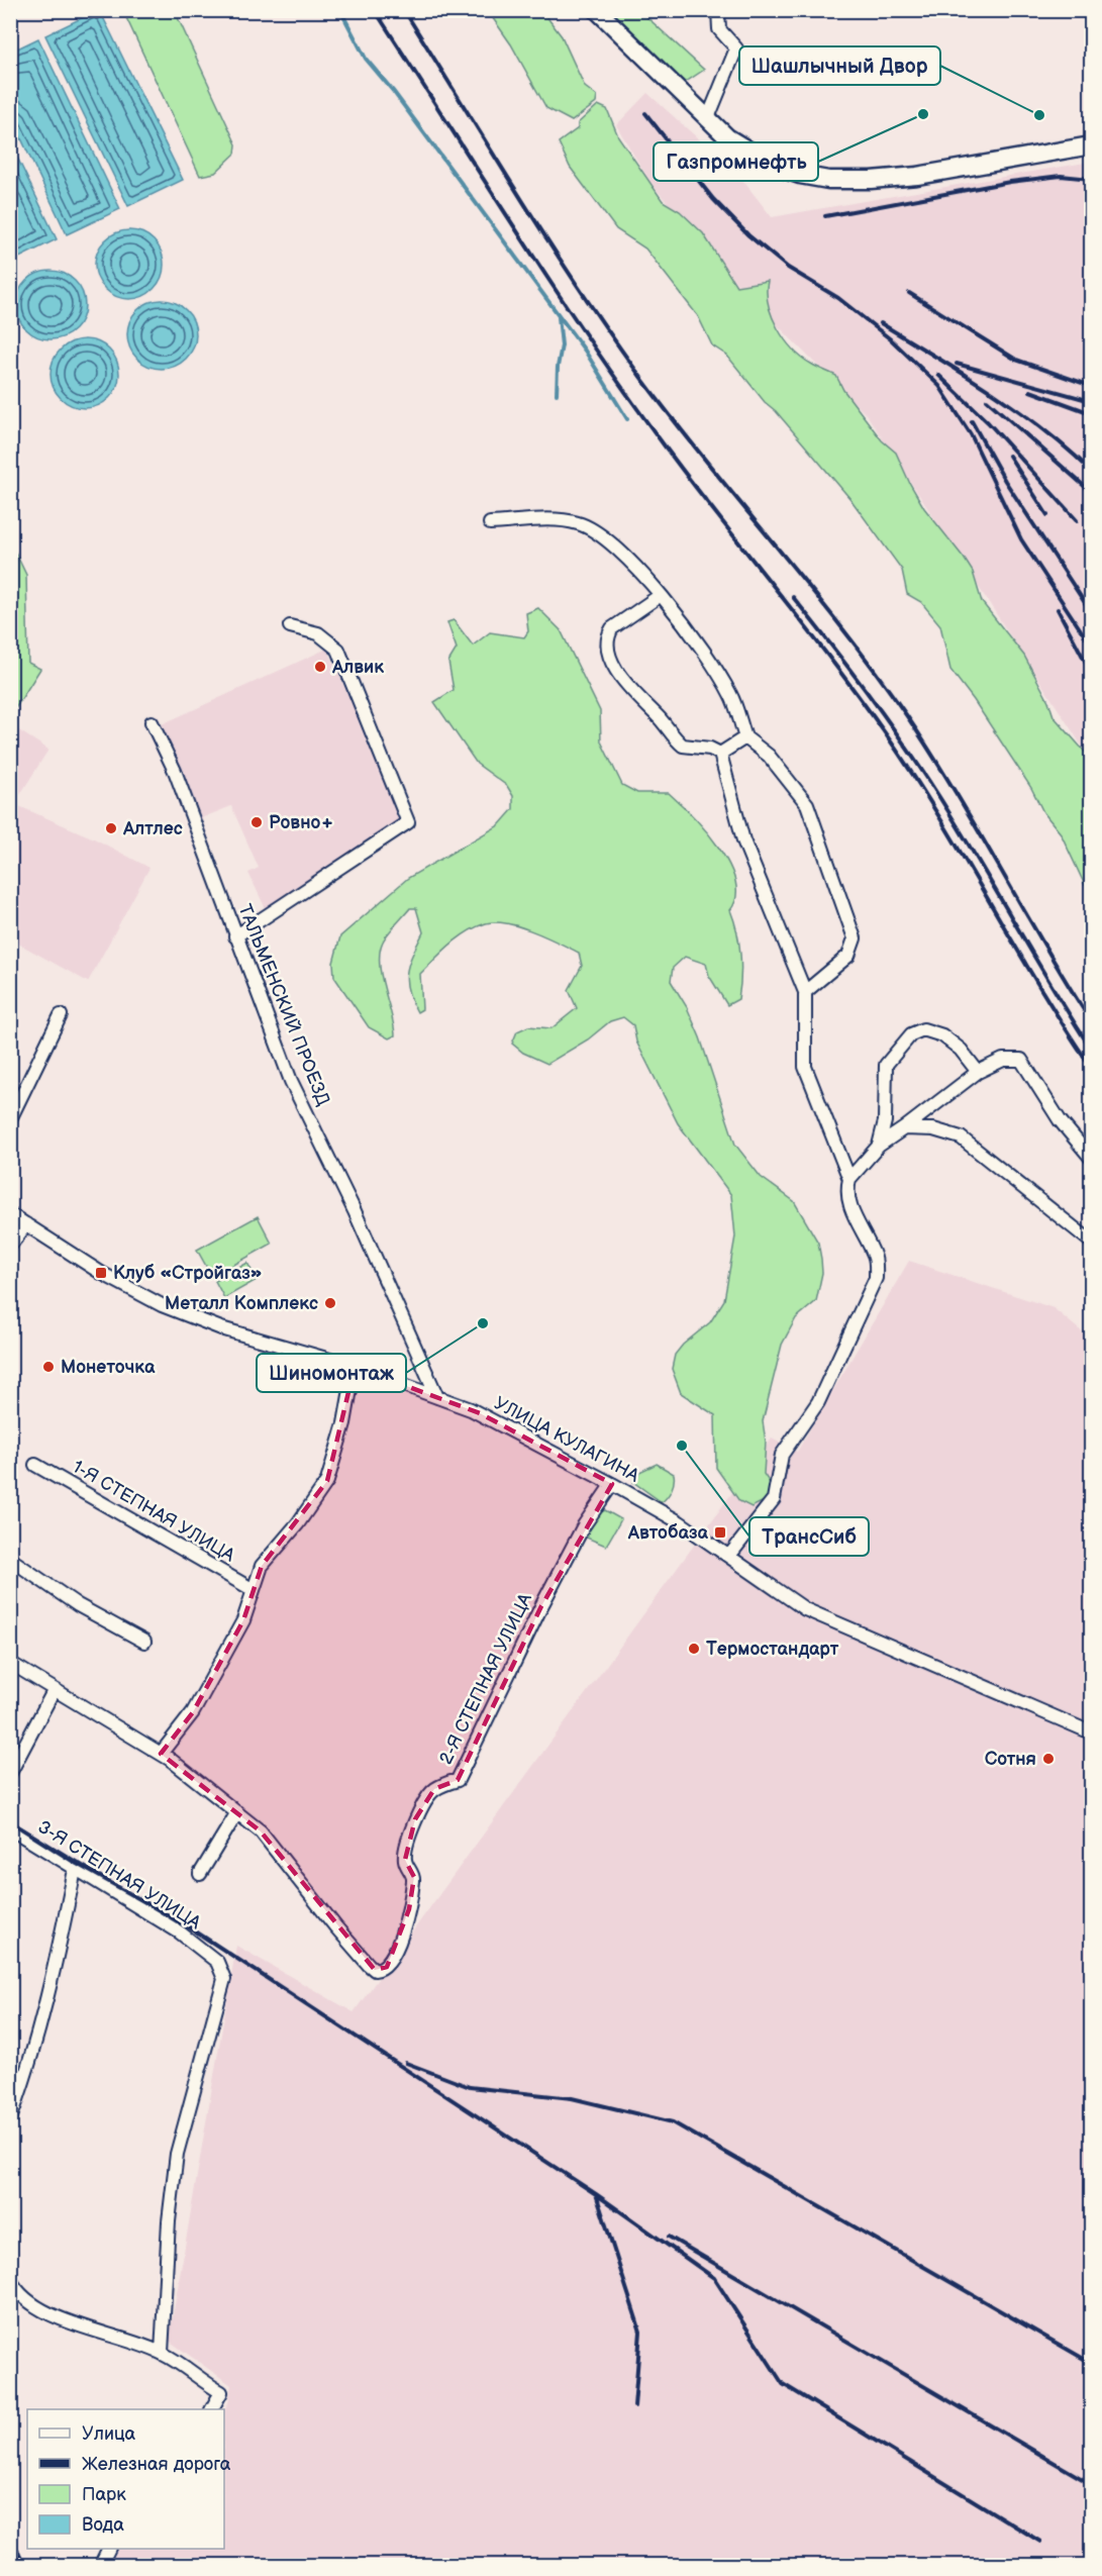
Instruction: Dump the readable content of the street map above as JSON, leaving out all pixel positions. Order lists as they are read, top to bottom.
{
  "streets": {
    "street": [
      "ТАЛЬМЕНСКИЙ ПРОЕЗД",
      "УЛИЦА КУЛАГИНА",
      "1-Я СТЕПНАЯ УЛИЦА",
      "2-Я СТЕПНАЯ УЛИЦА",
      "3-Я СТЕПНАЯ УЛИЦА"
    ]
  },
  "crossings": [
    ["ТАЛЬМЕНСКИЙ ПРОЕЗД", "УЛИЦА КУЛАГИНА"],
    ["УЛИЦА КУЛАГИНА", "2-Я СТЕПНАЯ УЛИЦА"]
  ],
  "places": {
    "other": [
      "Газпромнефть",
      "Шашлычный Двор",
      "Алвик",
      "Ровно+",
      "Алтлес",
      "Металл Комплекс",
      "Шиномонтаж",
      "Монеточка",
      "ТрансСиб",
      "Термостандарт",
      "Сотня"
    ],
    "transit": ["Клуб «Стройгаз»", "Автобаза"]
  },
  "legend": [
    "Улица",
    "Железная дорога",
    "Парк",
    "Вода"
  ]
}
